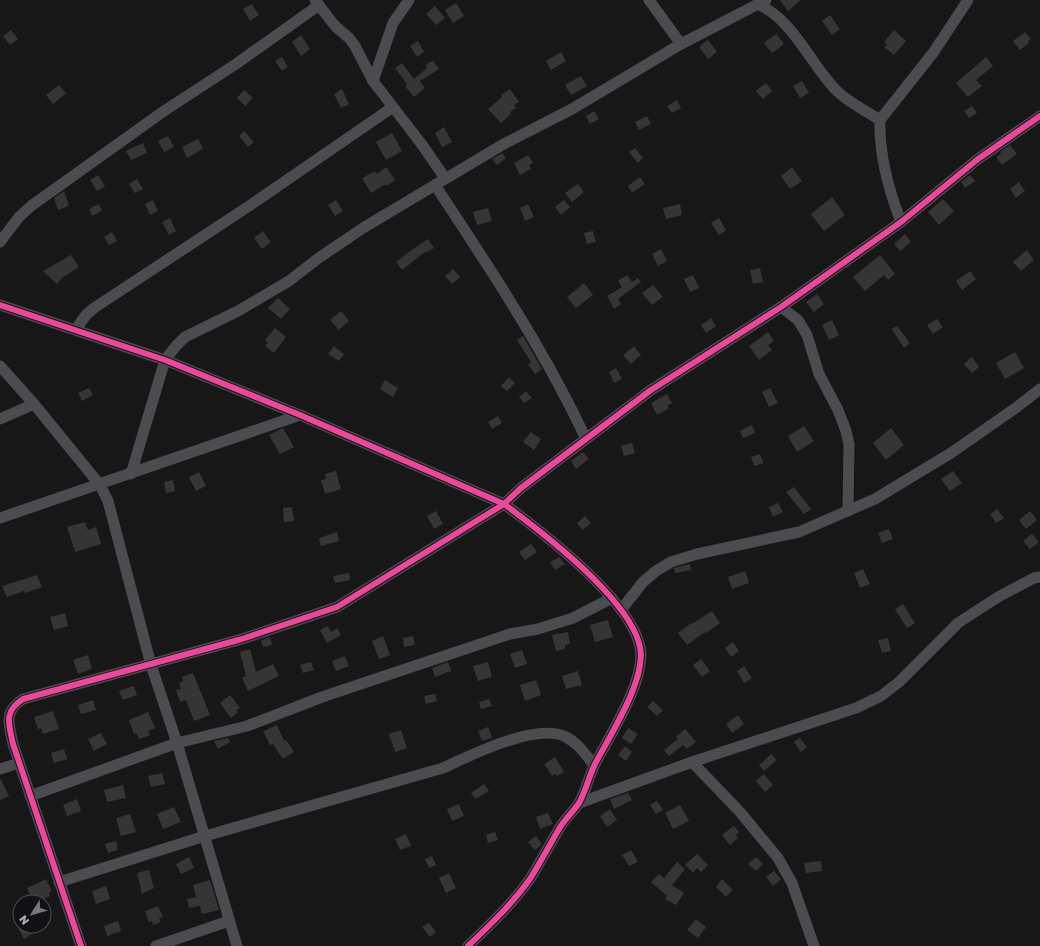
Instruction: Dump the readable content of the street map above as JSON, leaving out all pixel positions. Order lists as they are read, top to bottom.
{
  "north": "bottom left"
}
